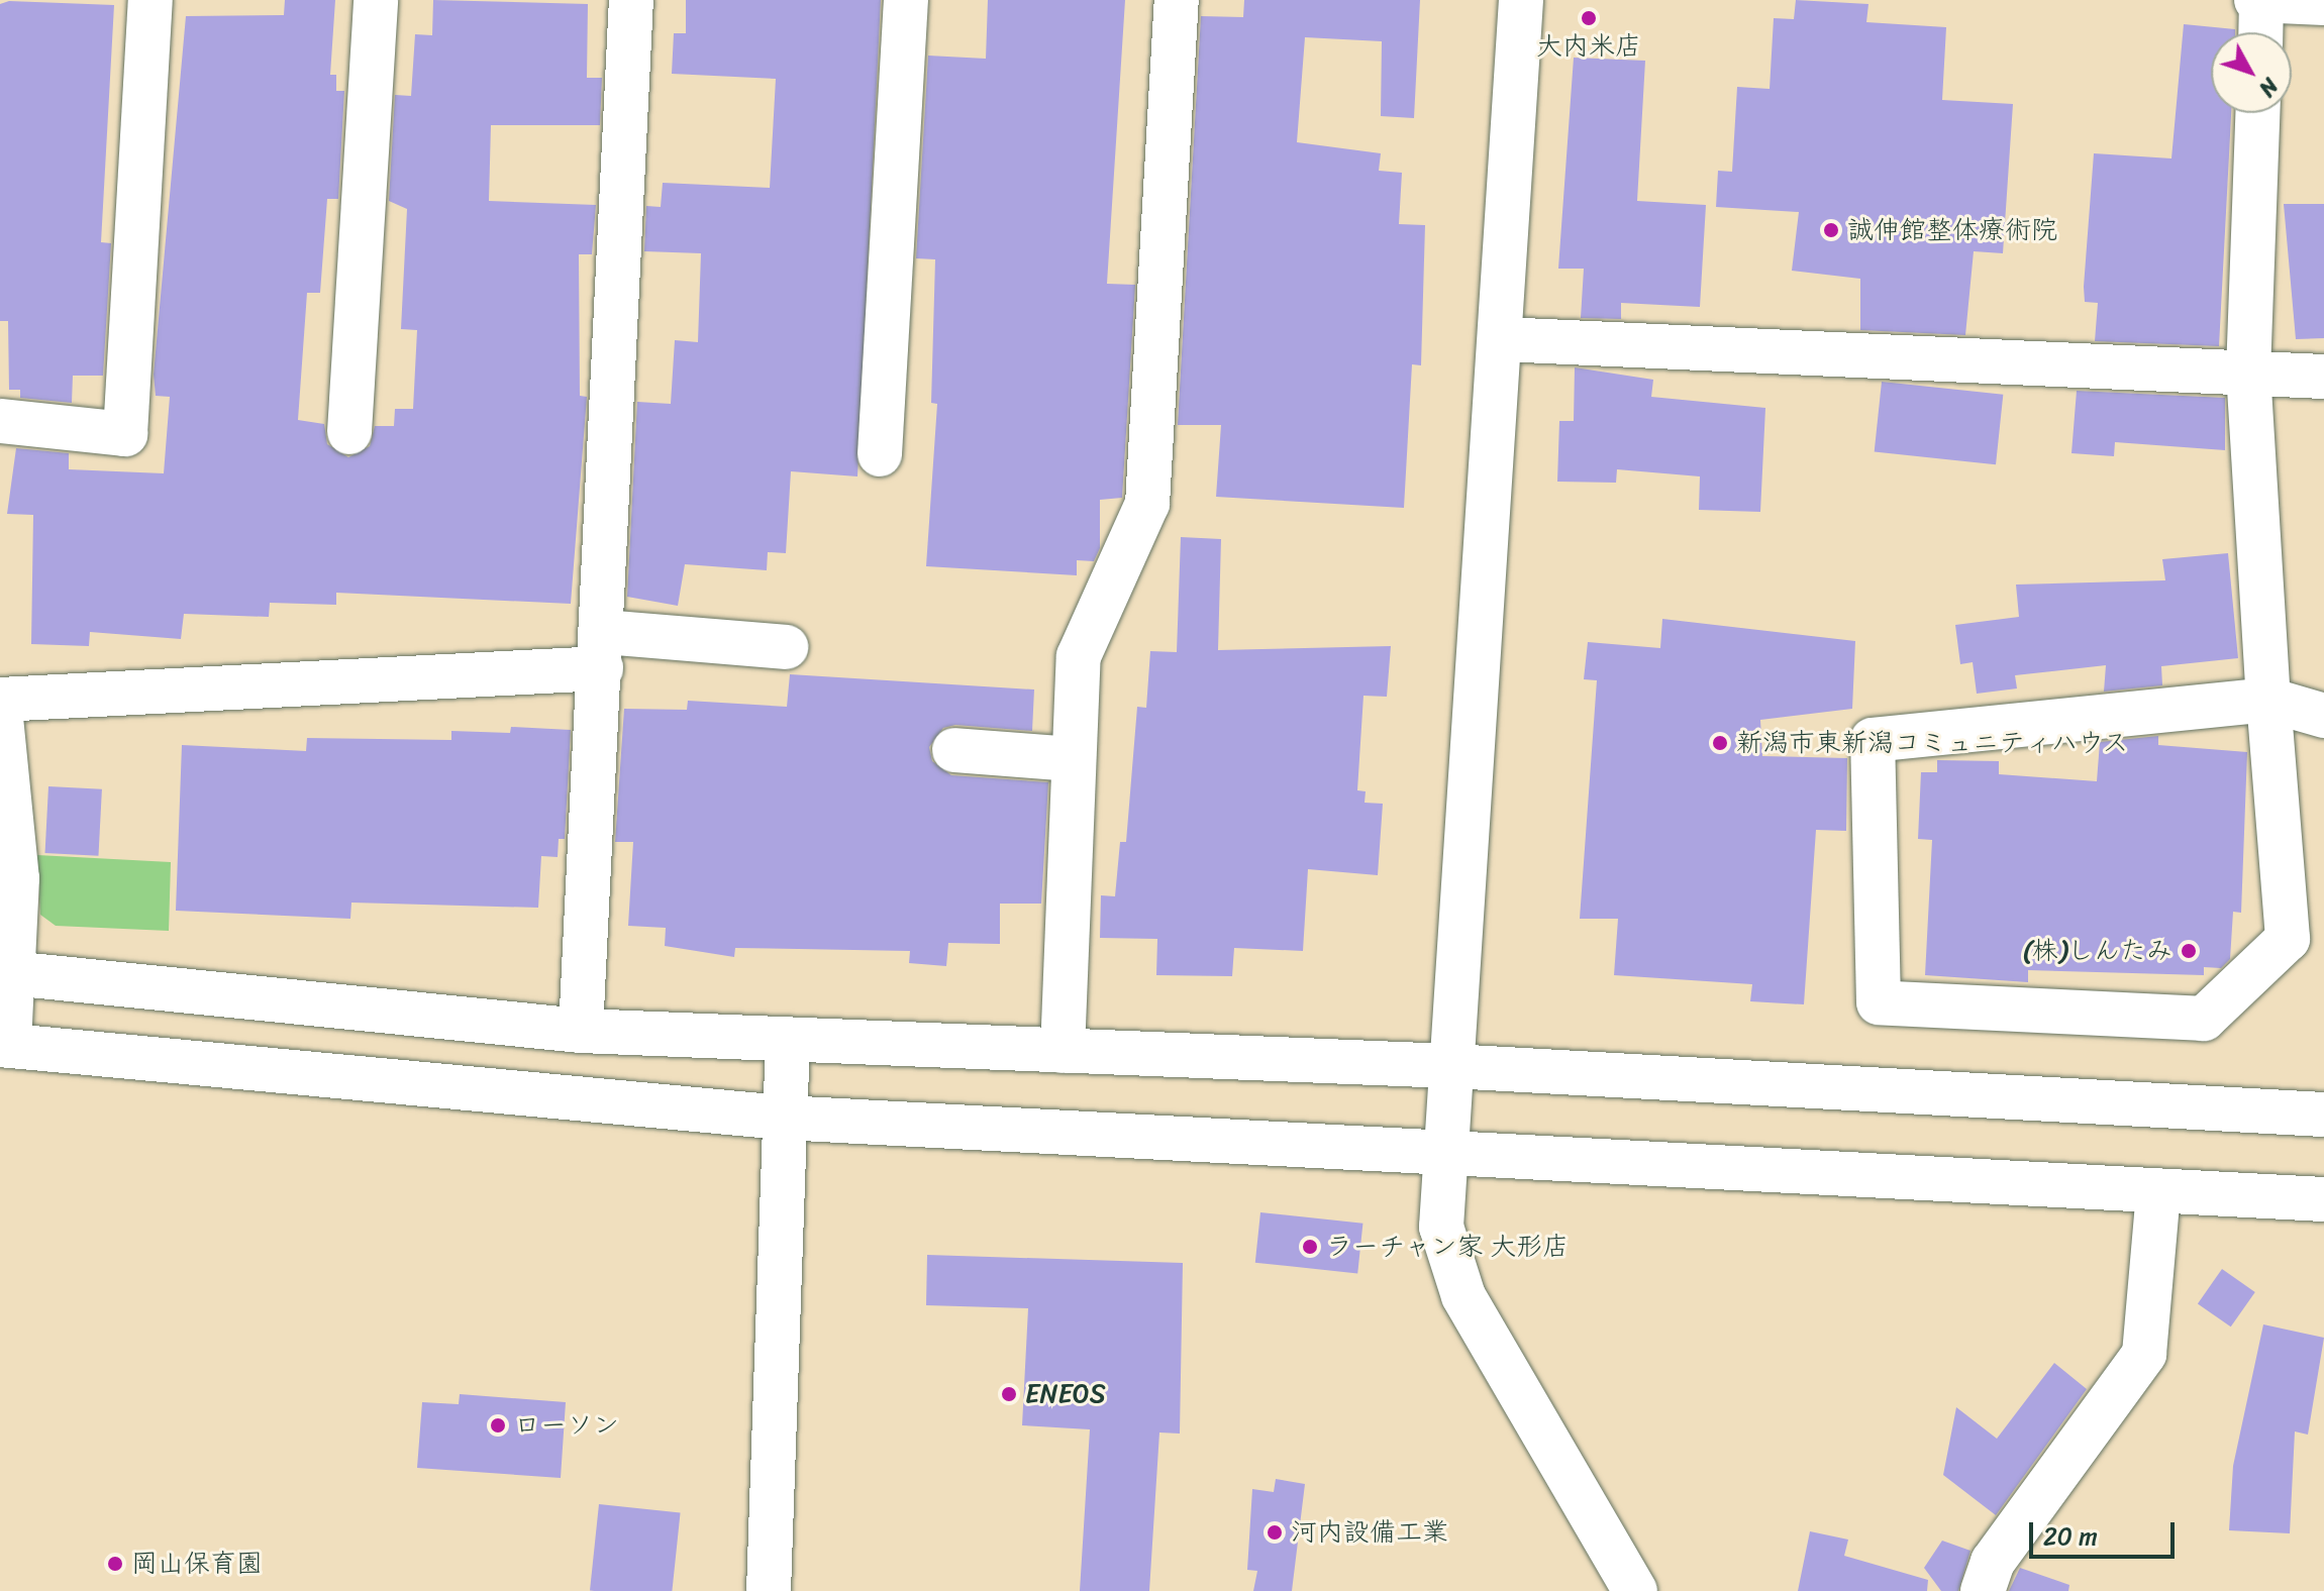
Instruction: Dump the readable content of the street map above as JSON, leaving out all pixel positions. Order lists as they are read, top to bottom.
{
  "places": [
    "大内米店",
    "誠伸館整体療術院",
    "新潟市東新潟コミュニティハウス",
    "(株)しんたみ",
    "ラーチャン家 大形店",
    "ENEOS",
    "ローソン",
    "河内設備工業",
    "岡山保育園"
  ],
  "scale_bar": "20 m",
  "north": "bottom right"
}
